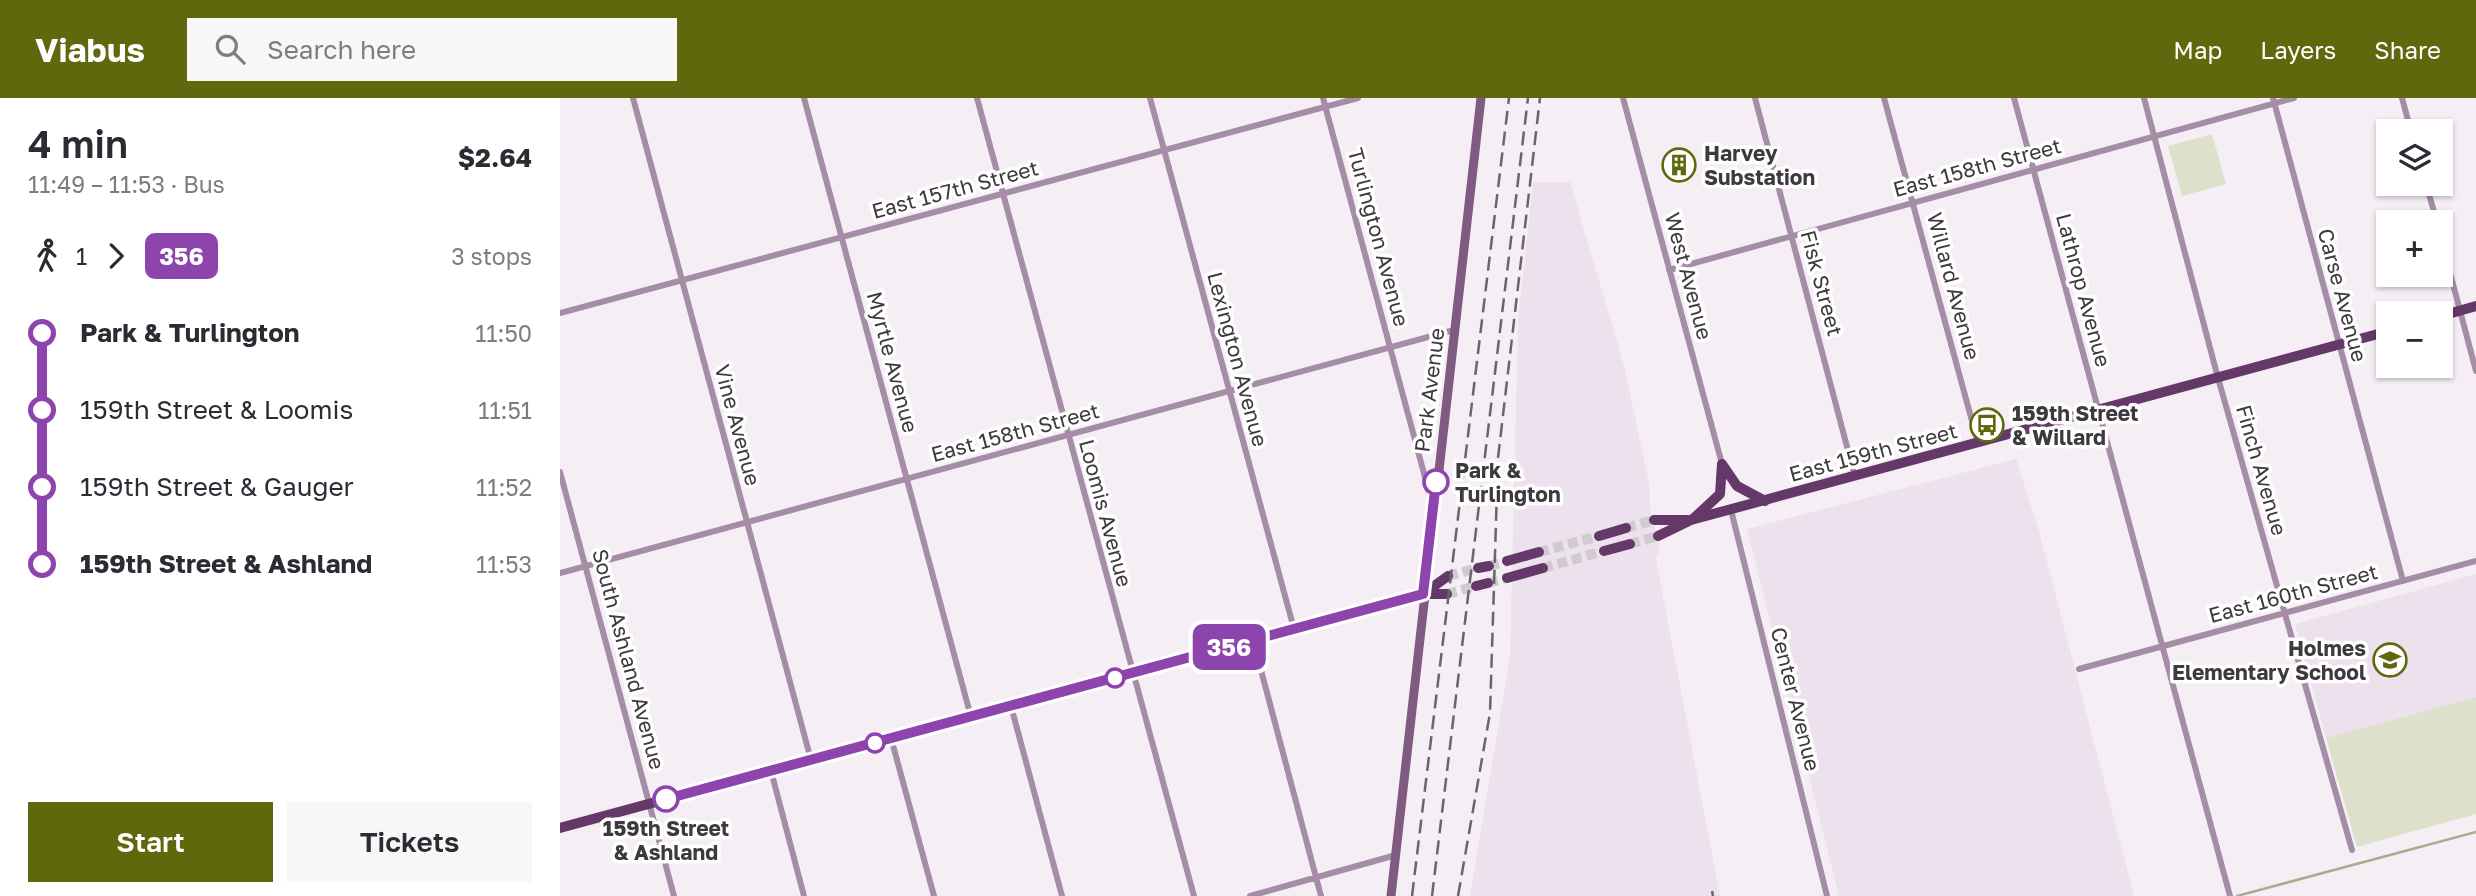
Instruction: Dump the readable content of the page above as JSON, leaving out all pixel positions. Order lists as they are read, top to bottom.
{
  "streets": {
    "main road": ["East 159th Street"],
    "street": [
      "East 158th Street",
      "East 157th Street",
      "Turlington Avenue",
      "West Avenue",
      "Fisk Street",
      "Willard Avenue",
      "Lathrop Avenue",
      "Carse Avenue",
      "Lexington Avenue",
      "Myrtle Avenue",
      "Park Avenue",
      "Vine Avenue",
      "Finch Avenue",
      "Loomis Avenue",
      "East 160th Street",
      "South Ashland Avenue",
      "Center Avenue"
    ]
  },
  "crossings": [
    ["East 158th Street", "Turlington Avenue"],
    ["East 158th Street", "West Avenue"],
    ["East 158th Street", "Fisk Street"],
    ["East 158th Street", "Willard Avenue"],
    ["East 158th Street", "Lathrop Avenue"],
    ["East 158th Street", "Carse Avenue"],
    ["East 158th Street", "Lexington Avenue"],
    ["East 158th Street", "Myrtle Avenue"],
    ["East 158th Street", "Park Avenue"],
    ["East 158th Street", "Vine Avenue"],
    ["East 158th Street", "Finch Avenue"],
    ["East 158th Street", "Loomis Avenue"],
    ["East 158th Street", "South Ashland Avenue"],
    ["East 157th Street", "Turlington Avenue"],
    ["East 157th Street", "Lexington Avenue"],
    ["East 157th Street", "Myrtle Avenue"],
    ["East 157th Street", "Vine Avenue"],
    ["East 157th Street", "Loomis Avenue"],
    ["Turlington Avenue", "Park Avenue"],
    ["Fisk Street", "East 159th Street"],
    ["Willard Avenue", "East 159th Street"],
    ["Lathrop Avenue", "East 159th Street"],
    ["Lathrop Avenue", "East 160th Street"],
    ["Carse Avenue", "East 159th Street"],
    ["Carse Avenue", "East 160th Street"],
    ["East 159th Street", "Finch Avenue"],
    ["East 159th Street", "Center Avenue"],
    ["Finch Avenue", "East 160th Street"]
  ],
  "places": {
    "building": ["Harvey Substation"],
    "bus stop": ["159th Street & Willard"],
    "other": ["Park & Turlington", "159th Street & Ashland"],
    "school or university": ["Holmes Elementary School"]
  },
  "lines": ["bus line 356"],
  "page": {
    "header": "Viabus",
    "search": "Search here",
    "nav": ["Map", "Layers", "Share"],
    "heading": ["4 min", "11:49 – 11:53 · Bus", "$2.64"],
    "on_map": "356",
    "map_buttons": ["+", "−"],
    "legs": ["1", "356", "3 stops"],
    "list": [
      {
        "name": "Park & Turlington",
        "value": "11:50"
      },
      {
        "name": "159th Street & Loomis",
        "value": "11:51"
      },
      {
        "name": "159th Street & Gauger",
        "value": "11:52"
      },
      {
        "name": "159th Street & Ashland",
        "value": "11:53"
      }
    ],
    "buttons": ["Start", "Tickets"]
  }
}
